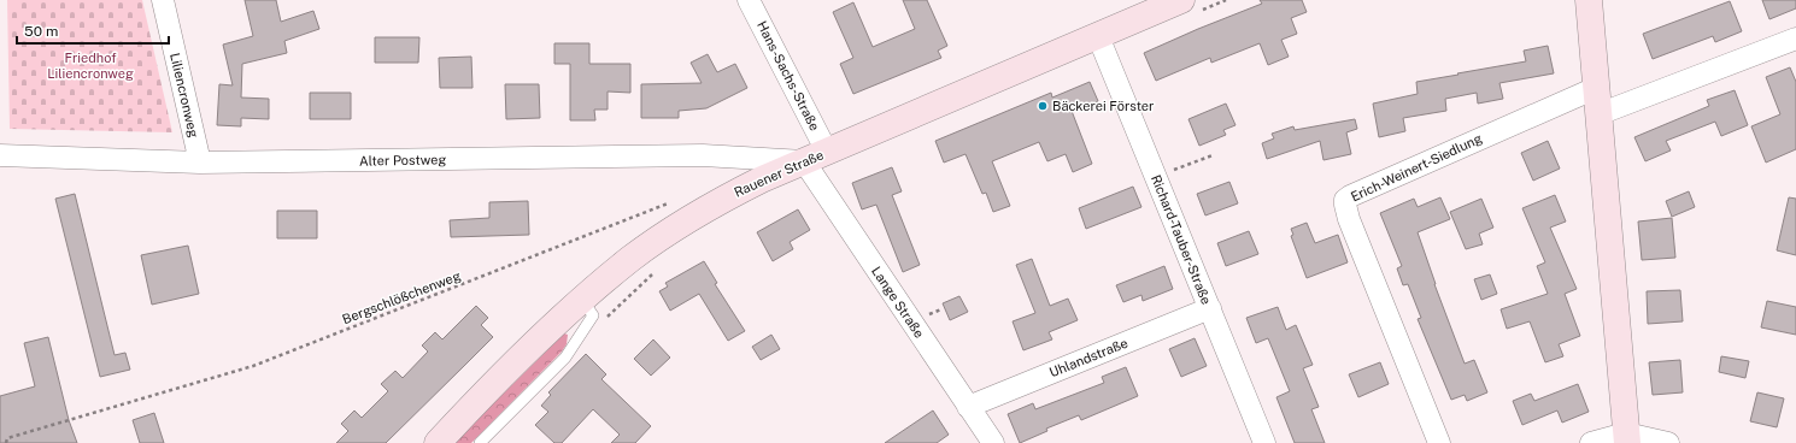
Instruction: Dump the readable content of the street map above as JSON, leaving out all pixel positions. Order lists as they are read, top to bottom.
{
  "streets": {
    "main road": ["Rauener Straße"],
    "street": [
      "Hans-Sachs-Straße",
      "Liliencronweg",
      "Alter Postweg",
      "Erich-Weinert-Siedlung",
      "Richard-Tauber-Straße",
      "Lange Straße",
      "Uhlandstraße"
    ],
    "path": ["Bergschlößchenweg"]
  },
  "crossings": [
    ["Hans-Sachs-Straße", "Alter Postweg"],
    ["Hans-Sachs-Straße", "Rauener Straße"],
    ["Hans-Sachs-Straße", "Lange Straße"],
    ["Liliencronweg", "Alter Postweg"],
    ["Alter Postweg", "Rauener Straße"],
    ["Alter Postweg", "Lange Straße"],
    ["Rauener Straße", "Richard-Tauber-Straße"],
    ["Rauener Straße", "Lange Straße"],
    ["Richard-Tauber-Straße", "Uhlandstraße"],
    ["Lange Straße", "Uhlandstraße"]
  ],
  "parks": ["Friedhof Liliencronweg"],
  "places": ["Bäckerei Förster"],
  "scale_bar": "50 m"
}
